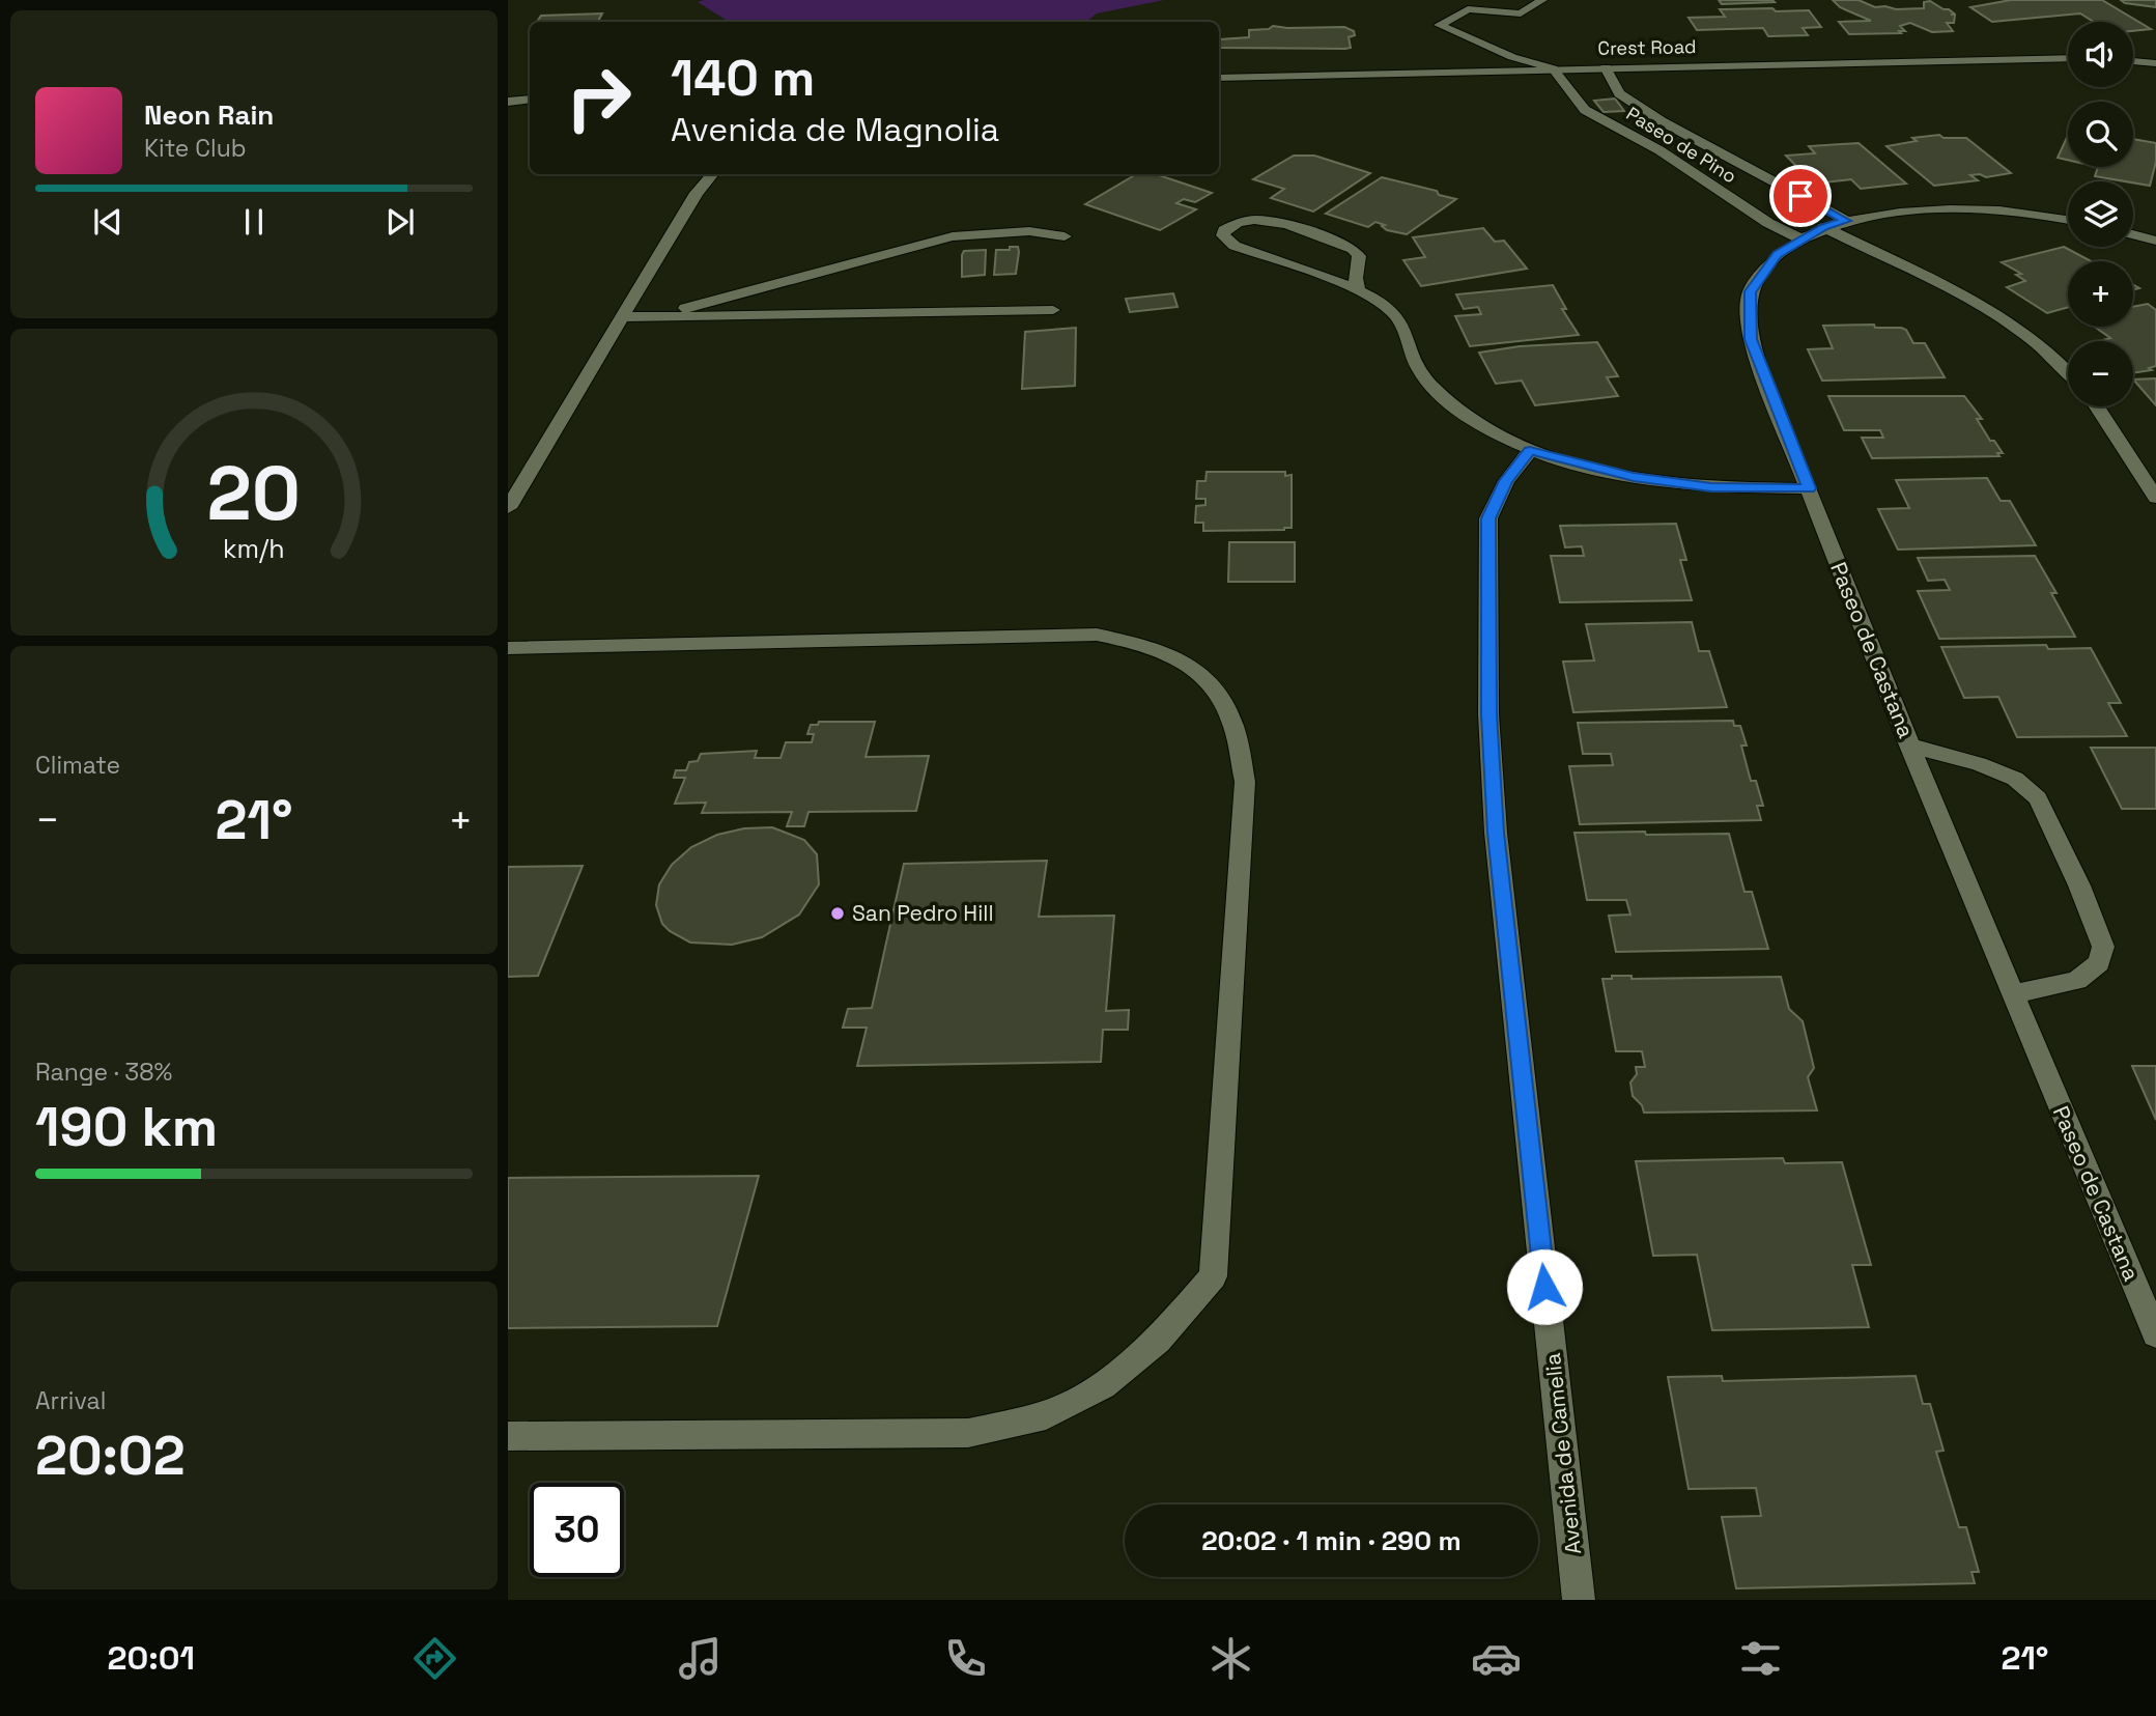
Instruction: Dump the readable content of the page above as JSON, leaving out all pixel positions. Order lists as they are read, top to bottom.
{
  "streets": {
    "street": [
      "Crest Road",
      "Paseo de Pino",
      "Paseo de Castana",
      "Avenida de Camelia"
    ]
  },
  "crossings": [
    ["Crest Road", "Paseo de Pino"],
    ["Paseo de Pino", "Paseo de Castana"]
  ],
  "places": ["San Pedro Hill"],
  "page": {
    "map_buttons": ["+", "−"],
    "turn": ["140 m", "Avenida de Magnolia"],
    "song": ["Neon Rain", "Kite Club"],
    "tile": [
      "Climate",
      ["Range · 38%", "190 km"],
      ["Arrival", "20:02"]
    ],
    "heat": ["−", "21°", "+"],
    "limit": "30",
    "trip": "20:02 · 1 min · 290 m",
    "tabs": ["20:01", "21°"],
    "gauge": ["20", "km/h"]
  }
}
